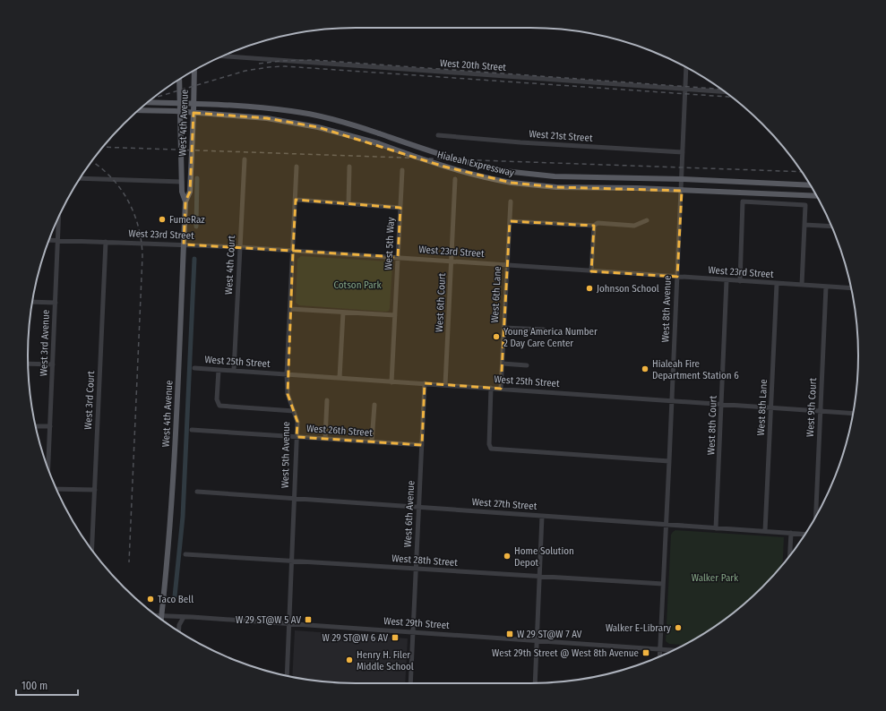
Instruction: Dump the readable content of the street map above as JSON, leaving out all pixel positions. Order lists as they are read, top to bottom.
{
  "streets": {
    "main road": ["West 4th Avenue", "Hialeah Expressway"],
    "street": [
      "West 20th Street",
      "West 21st Street",
      "West 23rd Street",
      "West 5th Way",
      "West 4th Court",
      "West 6th Lane",
      "West 6th Court",
      "West 8th Avenue",
      "West 3rd Avenue",
      "West 25th Street",
      "West 3rd Court",
      "West 8th Lane",
      "West 9th Court",
      "West 8th Court",
      "West 26th Street",
      "West 5th Avenue",
      "West 27th Street",
      "West 6th Avenue",
      "West 28th Street",
      "West 29th Street"
    ]
  },
  "crossings": [
    ["West 20th Street", "West 8th Avenue"],
    ["West 4th Avenue", "Hialeah Expressway"],
    ["West 4th Avenue", "West 23rd Street"],
    ["West 4th Avenue", "West 29th Street"],
    ["West 21st Street", "West 8th Avenue"],
    ["Hialeah Expressway", "West 8th Avenue"],
    ["West 23rd Street", "West 5th Way"],
    ["West 23rd Street", "West 4th Court"],
    ["West 23rd Street", "West 6th Lane"],
    ["West 23rd Street", "West 6th Court"],
    ["West 23rd Street", "West 8th Avenue"],
    ["West 23rd Street", "West 3rd Avenue"],
    ["West 23rd Street", "West 3rd Court"],
    ["West 23rd Street", "West 8th Lane"],
    ["West 23rd Street", "West 9th Court"],
    ["West 23rd Street", "West 8th Court"],
    ["West 23rd Street", "West 5th Avenue"],
    ["West 5th Way", "West 25th Street"],
    ["West 4th Court", "West 25th Street"],
    ["West 6th Lane", "West 25th Street"],
    ["West 6th Court", "West 25th Street"],
    ["West 8th Avenue", "West 25th Street"],
    ["West 8th Avenue", "West 27th Street"],
    ["West 8th Avenue", "West 28th Street"],
    ["West 8th Avenue", "West 29th Street"],
    ["West 25th Street", "West 8th Lane"],
    ["West 25th Street", "West 9th Court"],
    ["West 25th Street", "West 8th Court"],
    ["West 25th Street", "West 5th Avenue"],
    ["West 25th Street", "West 6th Avenue"],
    ["West 8th Lane", "West 27th Street"],
    ["West 8th Court", "West 27th Street"],
    ["West 26th Street", "West 5th Avenue"],
    ["West 26th Street", "West 6th Avenue"],
    ["West 5th Avenue", "West 27th Street"],
    ["West 5th Avenue", "West 28th Street"],
    ["West 5th Avenue", "West 29th Street"],
    ["West 27th Street", "West 6th Avenue"],
    ["West 6th Avenue", "West 28th Street"],
    ["West 6th Avenue", "West 29th Street"]
  ],
  "parks": ["Cotson Park", "Walker Park"],
  "places": {
    "other": [
      "FumeRaz",
      "Johnson School",
      "Young America Number 2 Day Care Center",
      "Hialeah Fire Department Station 6",
      "Home Solution Depot",
      "Taco Bell",
      "Walker E-Library",
      "Henry H. Filer Middle School"
    ],
    "transit": [
      "W 29 ST@W 5 AV",
      "W 29 ST@W 7 AV",
      "W 29 ST@W 6 AV",
      "West 29th Street @ West 8th Avenue"
    ]
  },
  "scale_bar": "100 m"
}
